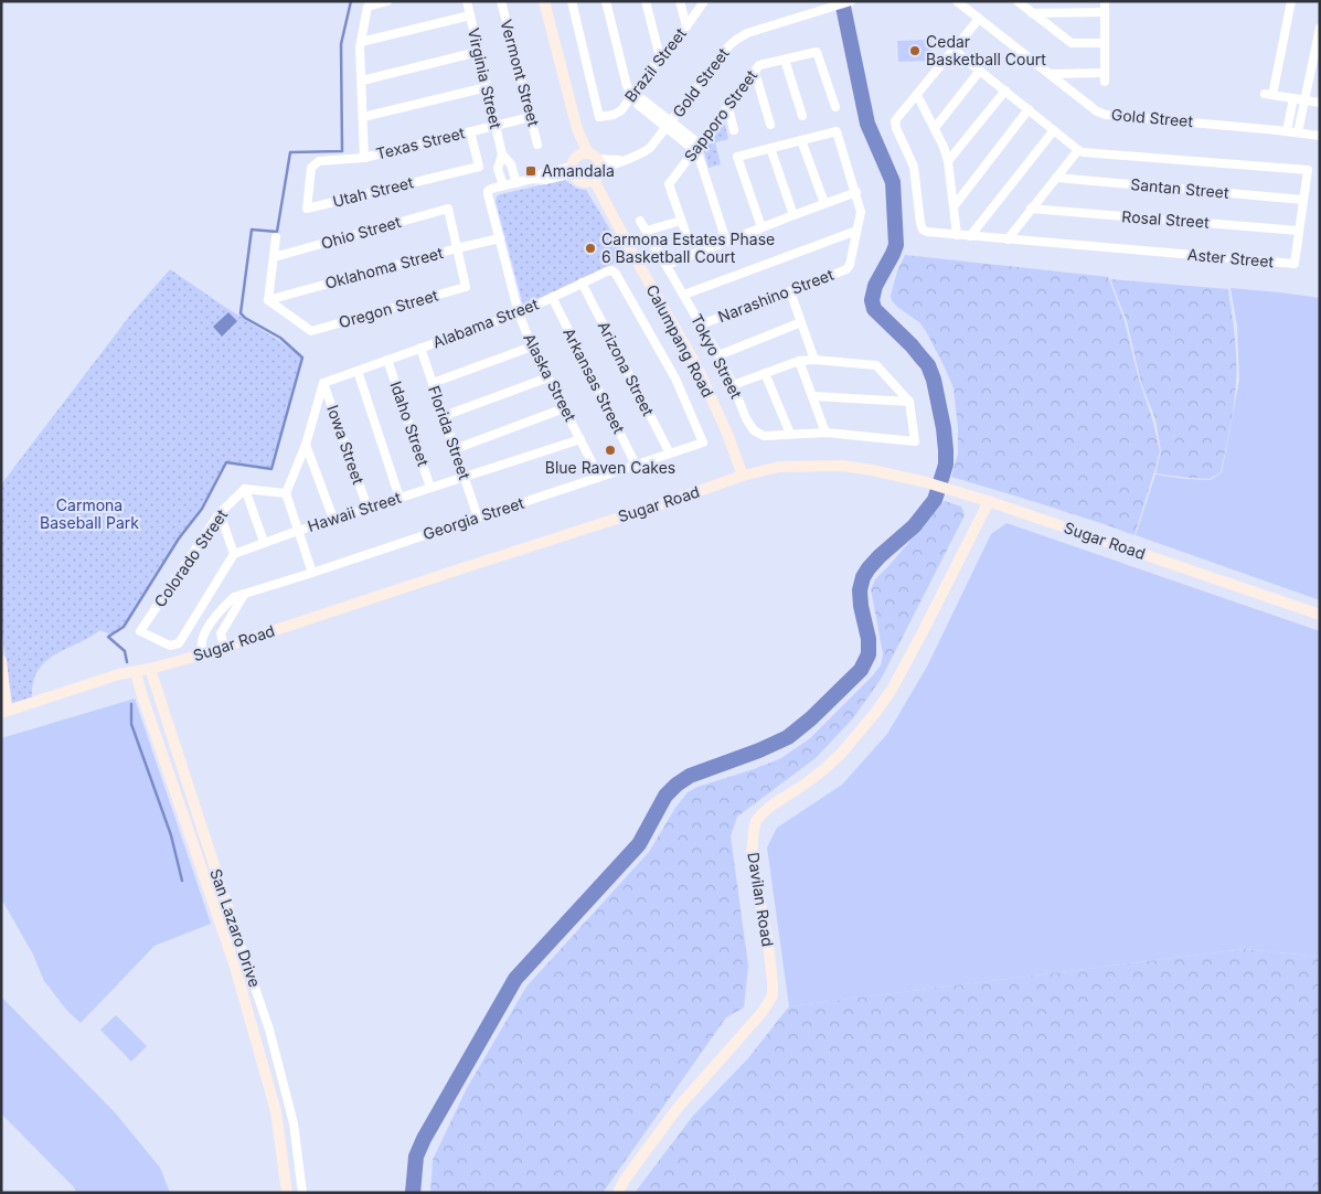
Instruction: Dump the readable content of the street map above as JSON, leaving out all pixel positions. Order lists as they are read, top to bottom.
{
  "streets": {
    "main road": [
      "Calumpang Road",
      "Sugar Road",
      "Davilan Road",
      "San Lazaro Drive"
    ],
    "street": [
      "Brazil Street",
      "Vermont Street",
      "Virginia Street",
      "Gold Street",
      "Sapporo Street",
      "Texas Street",
      "Santan Street",
      "Utah Street",
      "Rosal Street",
      "Ohio Street",
      "Aster Street",
      "Oklahoma Street",
      "Narashino Street",
      "Oregon Street",
      "Alabama Street",
      "Tokyo Street",
      "Arizona Street",
      "Alaska Street",
      "Arkansas Street",
      "Idaho Street",
      "Florida Street",
      "Iowa Street",
      "Hawaii Street",
      "Georgia Street",
      "Colorado Street"
    ]
  },
  "crossings": [
    ["Vermont Street", "Texas Street"],
    ["Virginia Street", "Texas Street"],
    ["Virginia Street", "Alaska Street"],
    ["Gold Street", "Aster Street"],
    ["Gold Street", "Calumpang Road"],
    ["Texas Street", "Utah Street"],
    ["Santan Street", "Aster Street"],
    ["Rosal Street", "Aster Street"],
    ["Ohio Street", "Oklahoma Street"],
    ["Ohio Street", "Oregon Street"],
    ["Oklahoma Street", "Oregon Street"],
    ["Oklahoma Street", "Alaska Street"],
    ["Narashino Street", "Tokyo Street"],
    ["Alabama Street", "Arizona Street"],
    ["Alabama Street", "Alaska Street"],
    ["Alabama Street", "Arkansas Street"],
    ["Alabama Street", "Idaho Street"],
    ["Alabama Street", "Florida Street"],
    ["Alabama Street", "Iowa Street"],
    ["Alabama Street", "Georgia Street"],
    ["Calumpang Road", "Sugar Road"],
    ["Arizona Street", "Georgia Street"],
    ["Alaska Street", "Hawaii Street"],
    ["Alaska Street", "Georgia Street"],
    ["Arkansas Street", "Georgia Street"],
    ["Idaho Street", "Hawaii Street"],
    ["Florida Street", "Hawaii Street"],
    ["Florida Street", "Georgia Street"],
    ["Iowa Street", "Hawaii Street"],
    ["Sugar Road", "Georgia Street"],
    ["Sugar Road", "Davilan Road"],
    ["Sugar Road", "San Lazaro Drive"],
    ["Hawaii Street", "Colorado Street"]
  ],
  "parks": ["Carmona Baseball Park"],
  "places": {
    "other": ["Cedar Basketball Court", "Carmona Estates Phase 6 Basketball Court", "Blue Raven Cakes"],
    "transit": ["Amandala"]
  }
}
